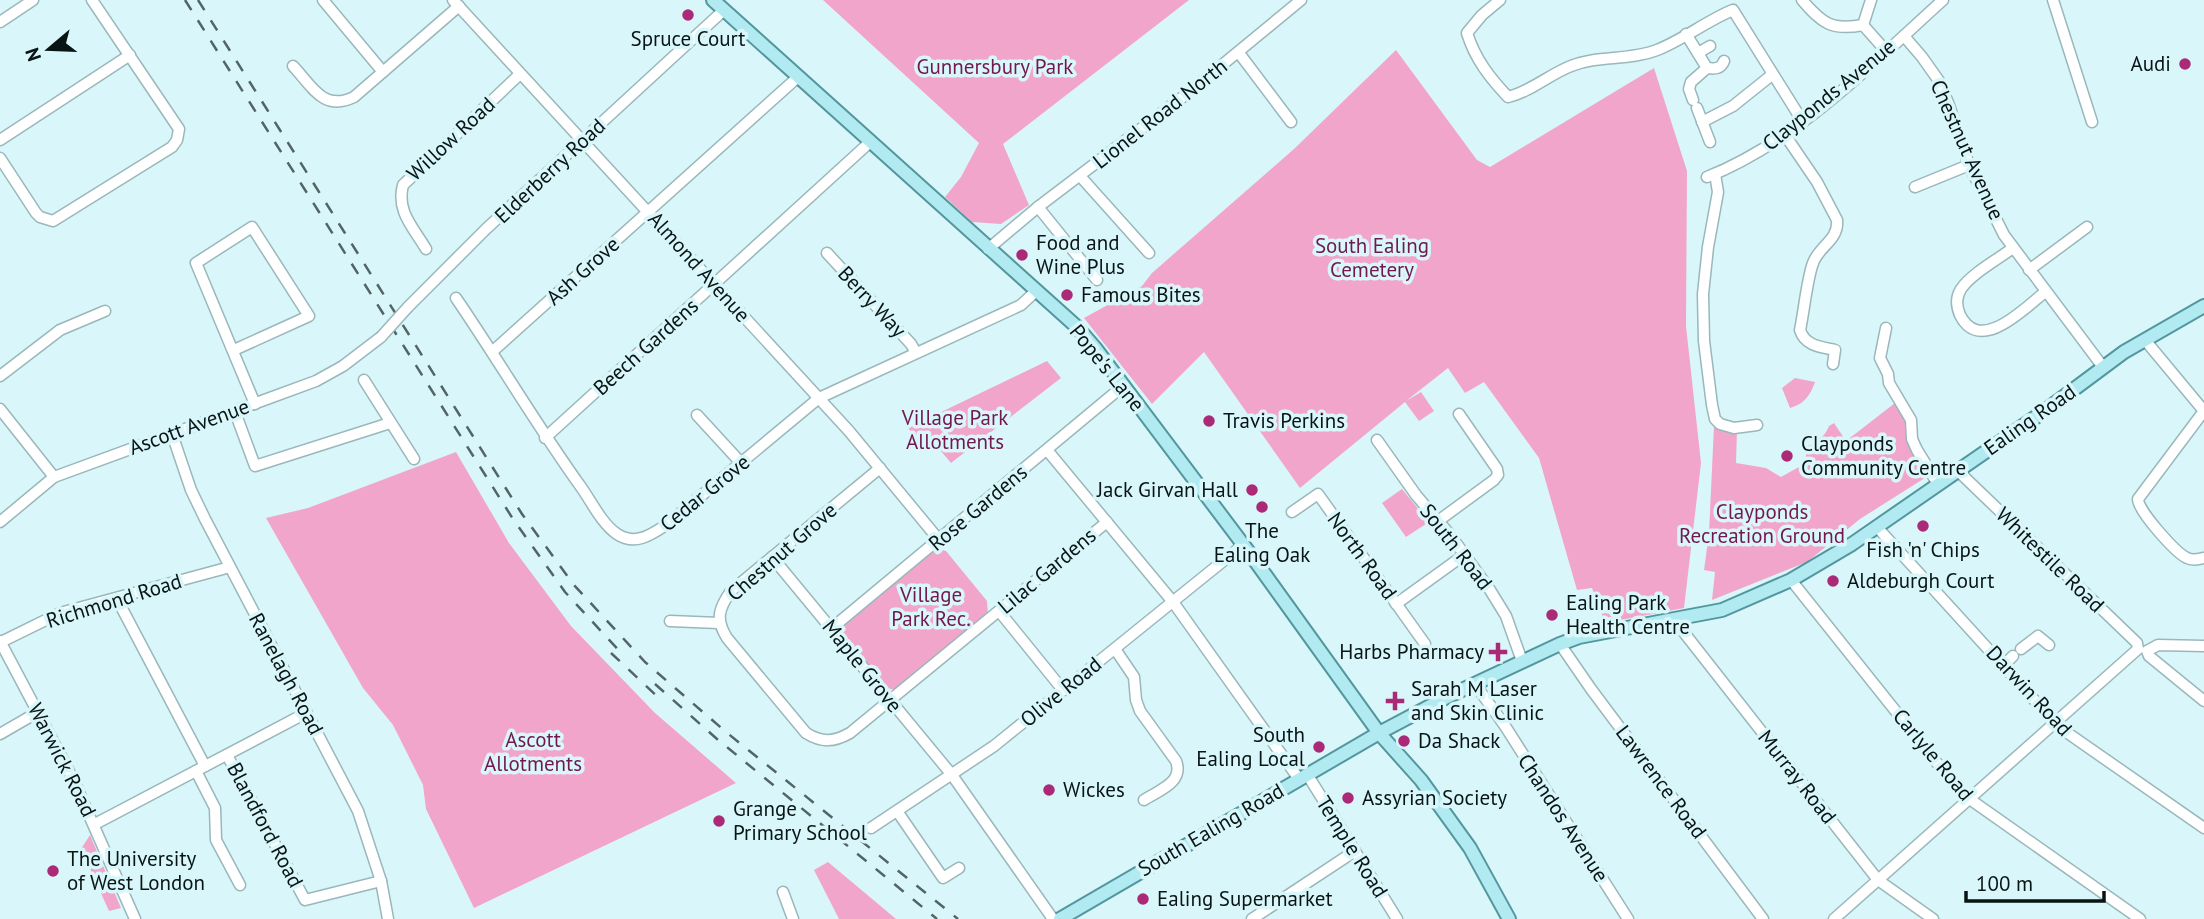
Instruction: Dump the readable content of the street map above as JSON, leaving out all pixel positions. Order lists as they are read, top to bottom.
{
  "streets": {
    "main road": ["Pope's Lane", "Ealing Road", "South Ealing Road"],
    "street": [
      "Clayponds Avenue",
      "Lionel Road North",
      "Willow Road",
      "Chestnut Avenue",
      "Elderberry Road",
      "Almond Avenue",
      "Ash Grove",
      "Berry Way",
      "Beech Gardens",
      "Ascott Avenue",
      "Cedar Grove",
      "Rose Gardens",
      "South Road",
      "Chestnut Grove",
      "North Road",
      "Whitestile Road",
      "Lilac Gardens",
      "Richmond Road",
      "Maple Grove",
      "Ranelagh Road",
      "Darwin Road",
      "Olive Road",
      "Carlyle Road",
      "Warwick Road",
      "Murray Road",
      "Lawrence Road",
      "Chandos Avenue",
      "Blandford Road",
      "Temple Road"
    ]
  },
  "crossings": [
    ["Clayponds Avenue", "Chestnut Avenue"],
    ["Lionel Road North", "Pope's Lane"],
    ["Willow Road", "Almond Avenue"],
    ["Chestnut Avenue", "Ealing Road"],
    ["Elderberry Road", "Almond Avenue"],
    ["Elderberry Road", "Pope's Lane"],
    ["Elderberry Road", "Ascott Avenue"],
    ["Almond Avenue", "Ash Grove"],
    ["Almond Avenue", "Beech Gardens"],
    ["Almond Avenue", "Cedar Grove"],
    ["Almond Avenue", "Rose Gardens"],
    ["Almond Avenue", "Chestnut Grove"],
    ["Ash Grove", "Pope's Lane"],
    ["Ash Grove", "Cedar Grove"],
    ["Berry Way", "Cedar Grove"],
    ["Beech Gardens", "Pope's Lane"],
    ["Beech Gardens", "Cedar Grove"],
    ["Pope's Lane", "Cedar Grove"],
    ["Pope's Lane", "Rose Gardens"],
    ["Pope's Lane", "Olive Road"],
    ["Pope's Lane", "South Ealing Road"],
    ["Ealing Road", "Whitestile Road"],
    ["Ealing Road", "Darwin Road"],
    ["Ealing Road", "South Ealing Road"],
    ["Ascott Avenue", "Ranelagh Road"],
    ["Rose Gardens", "Maple Grove"],
    ["Rose Gardens", "Temple Road"],
    ["South Road", "South Ealing Road"],
    ["Chestnut Grove", "Lilac Gardens"],
    ["Chestnut Grove", "Maple Grove"],
    ["Lilac Gardens", "Maple Grove"],
    ["Lilac Gardens", "Temple Road"],
    ["Richmond Road", "Ranelagh Road"],
    ["Richmond Road", "Warwick Road"],
    ["Maple Grove", "Olive Road"],
    ["Ranelagh Road", "Blandford Road"],
    ["Darwin Road", "South Ealing Road"],
    ["Olive Road", "Temple Road"],
    ["Carlyle Road", "South Ealing Road"],
    ["Murray Road", "South Ealing Road"],
    ["Lawrence Road", "South Ealing Road"],
    ["Chandos Avenue", "South Ealing Road"],
    ["South Ealing Road", "Temple Road"]
  ],
  "parks": [
    "Gunnersbury Park",
    "South Ealing Cemetery",
    "Village Park Allotments",
    "Clayponds Recreation Ground",
    "Village Park Rec.",
    "Ascott Allotments"
  ],
  "places": {
    "other": [
      "Spruce Court",
      "Audi",
      "Food and Wine Plus",
      "Famous Bites",
      "Travis Perkins",
      "Clayponds Community Centre",
      "Jack Girvan Hall",
      "The Ealing Oak",
      "Fish 'n' Chips",
      "Aldeburgh Court",
      "Ealing Park Health Centre",
      "Da Shack",
      "South Ealing Local",
      "Wickes",
      "Assyrian Society",
      "Grange Primary School",
      "The University of West London",
      "Ealing Supermarket"
    ],
    "health": ["Harbs Pharmacy", "Sarah M Laser and Skin Clinic"]
  },
  "scale_bar": "100 m",
  "north": "left"
}
